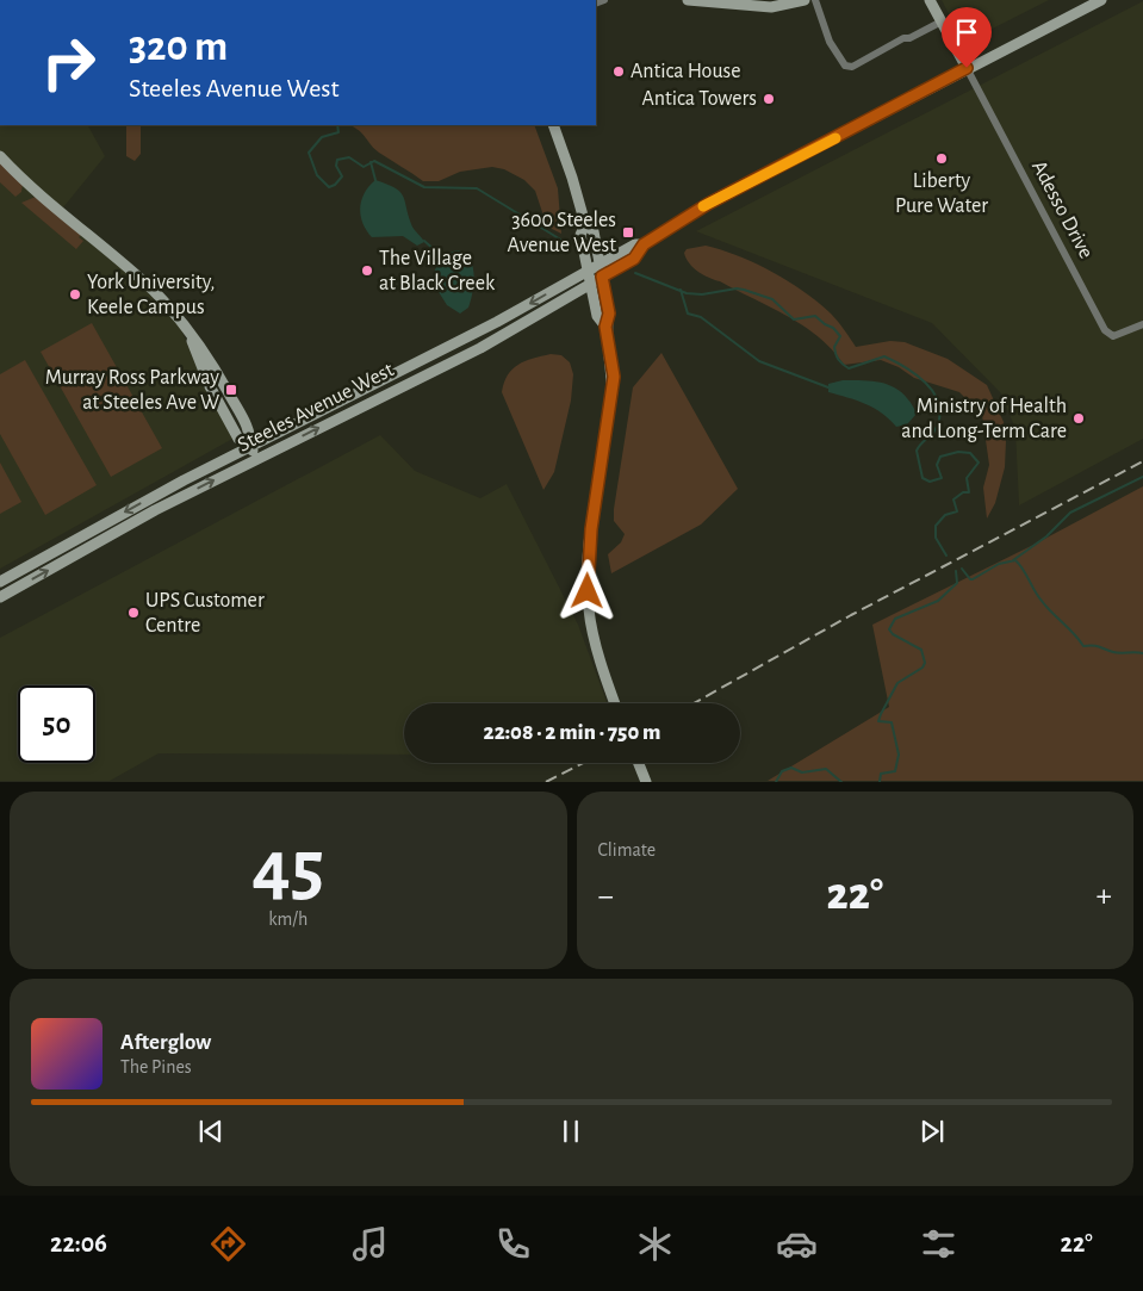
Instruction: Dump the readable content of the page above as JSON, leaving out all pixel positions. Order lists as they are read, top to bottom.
{
  "streets": {
    "main road": ["Steeles Avenue West"],
    "street": ["Adesso Drive"]
  },
  "crossings": [
    ["Adesso Drive", "Steeles Avenue West"]
  ],
  "places": {
    "other": [
      "Antica House",
      "Antica Towers",
      "Liberty Pure Water",
      "The Village at Black Creek",
      "York University, Keele Campus",
      "Ministry of Health and Long-Term Care",
      "UPS Customer Centre"
    ],
    "transit": ["3600 Steeles Avenue West", "Murray Ross Parkway at Steeles Ave W"]
  },
  "page": {
    "turn": ["320 m", "Steeles Avenue West"],
    "limit": "50",
    "trip": "22:08 · 2 min · 750 m",
    "tile": [
      ["45", "km/h"],
      "Climate"
    ],
    "heat": ["−", "22°", "+"],
    "song": ["Afterglow", "The Pines"],
    "tabs": ["22:06", "22°"]
  }
}
